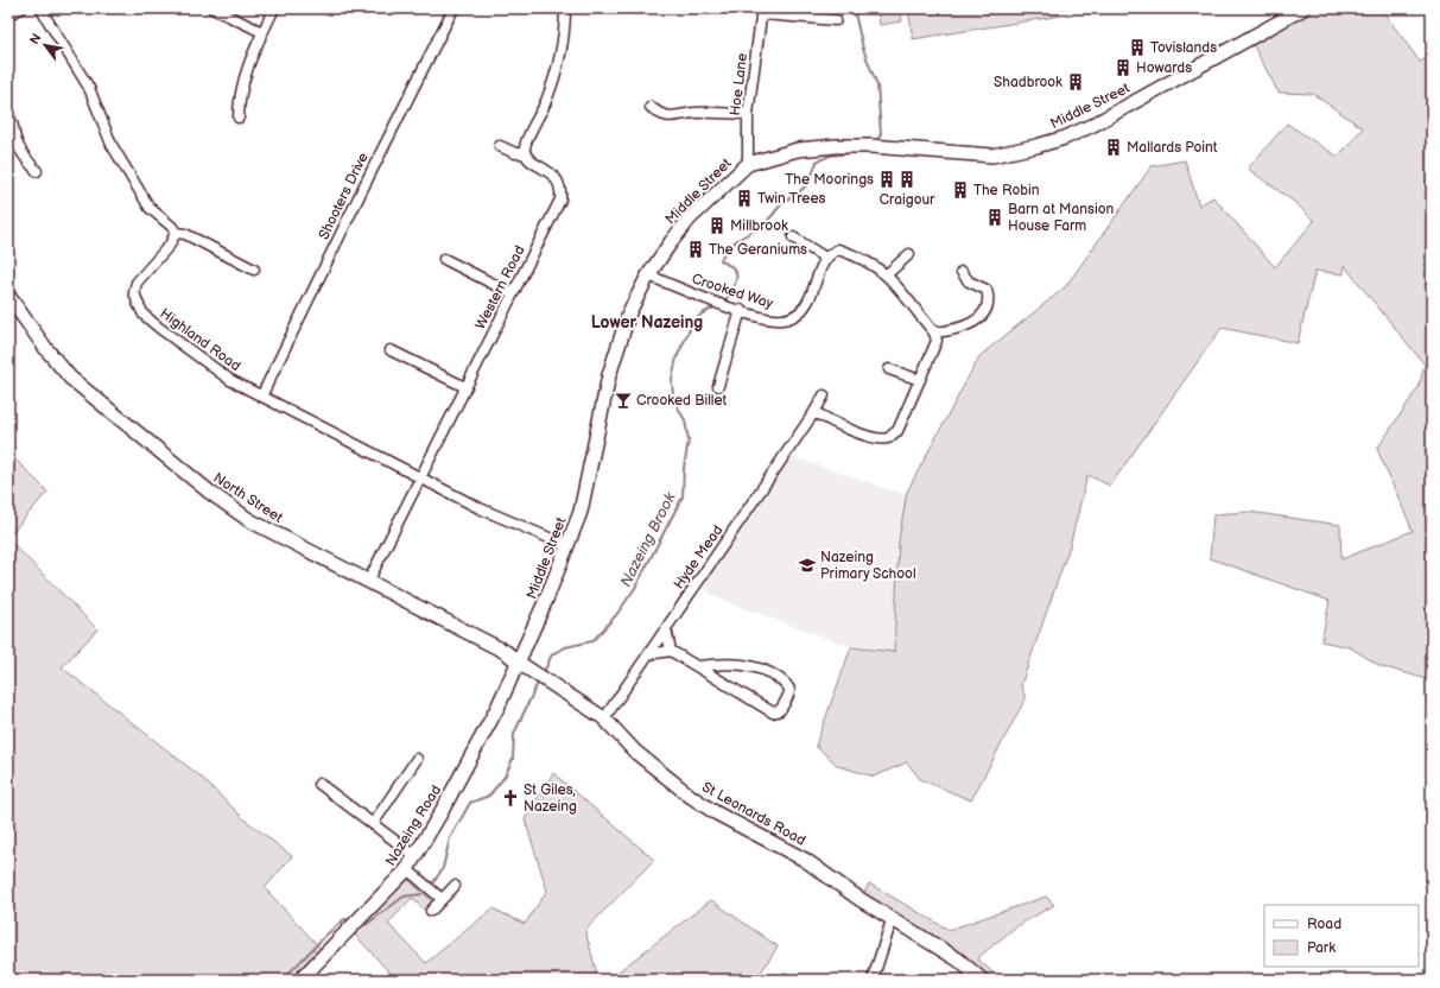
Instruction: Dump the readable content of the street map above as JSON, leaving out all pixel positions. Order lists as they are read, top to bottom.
{
  "streets": {
    "street": [
      "Hoe Lane",
      "Middle Street",
      "Shooters Drive",
      "Western Road",
      "Crooked Way",
      "Highland Road",
      "North Street",
      "Hyde Mead",
      "St Leonards Road",
      "Nazeing Road"
    ]
  },
  "crossings": [
    ["Hoe Lane", "Middle Street"],
    ["Middle Street", "Crooked Way"],
    ["Middle Street", "Highland Road"],
    ["Middle Street", "North Street"],
    ["Middle Street", "St Leonards Road"],
    ["Middle Street", "Nazeing Road"],
    ["Shooters Drive", "Highland Road"],
    ["Western Road", "Highland Road"],
    ["Western Road", "North Street"],
    ["North Street", "St Leonards Road"],
    ["North Street", "Nazeing Road"],
    ["Hyde Mead", "St Leonards Road"],
    ["St Leonards Road", "Nazeing Road"]
  ],
  "districts": ["Lower Nazeing"],
  "water": ["Nazeing Brook"],
  "places": {
    "building": [
      "Tovislands",
      "Howards",
      "Shadbrook",
      "Mallards Point",
      "The Moorings",
      "Craigour",
      "The Robin",
      "Twin Trees",
      "Barn at Mansion House Farm",
      "Millbrook",
      "The Geraniums"
    ],
    "bar": ["Crooked Billet"],
    "school or university": ["Nazeing Primary School"],
    "church": ["St Giles, Nazeing"]
  },
  "legend": ["Road", "Park"],
  "north": "top left"
}
